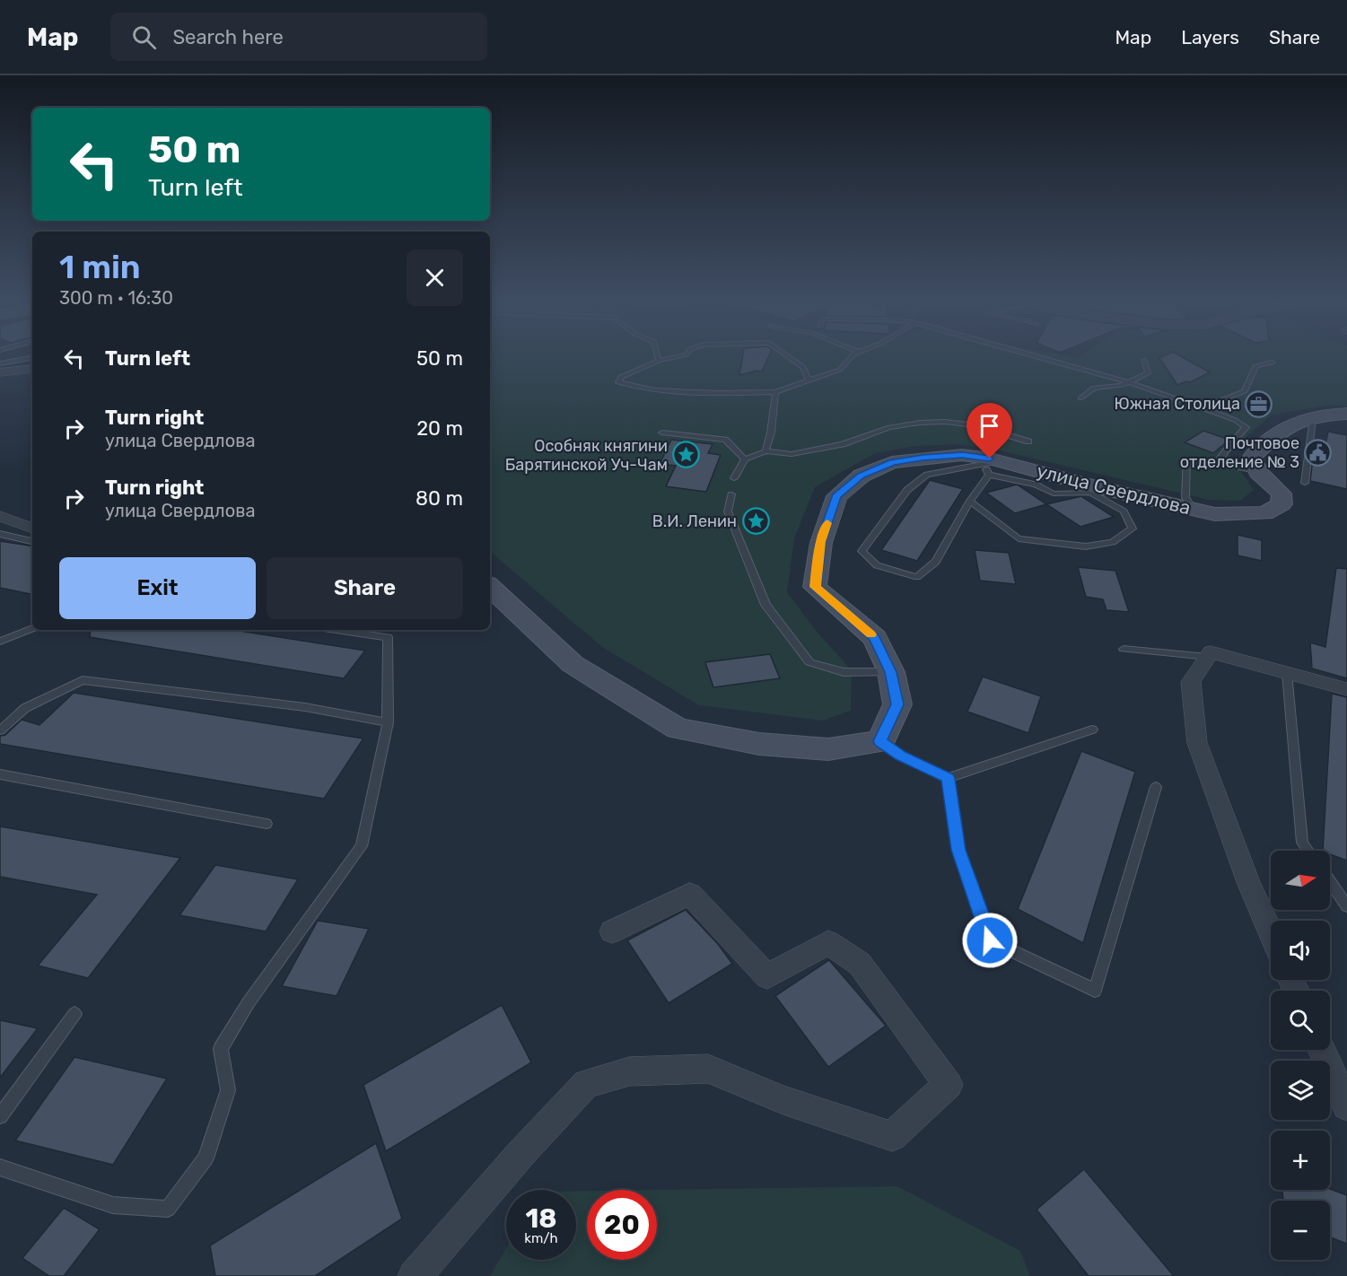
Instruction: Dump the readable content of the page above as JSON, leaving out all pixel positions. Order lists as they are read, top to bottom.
{
  "streets": {
    "main road": ["улица Свердлова"]
  },
  "places": {
    "office": ["Южная Столица"],
    "public building": ["Почтовое отделение № 3"],
    "place": ["Особняк княгини Барятинской Уч-Чам", "В.И. Ленин"]
  },
  "north": "right",
  "page": {
    "header": "Map",
    "search": "Search here",
    "nav": ["Map", "Layers", "Share"],
    "turn": ["50 m", "Turn left"],
    "heading": ["1 min", "300 m · 16:30"],
    "list": [
      {
        "name": "Turn left",
        "value": "50 m"
      },
      {
        "name": "Turn right",
        "note": "улица Свердлова",
        "value": "20 m"
      },
      {
        "name": "Turn right",
        "note": "улица Свердлова",
        "value": "80 m"
      }
    ],
    "buttons": ["Exit", "Share"],
    "map_buttons": ["+", "−"],
    "speed": "18 km/h",
    "limit": "20"
  }
}
